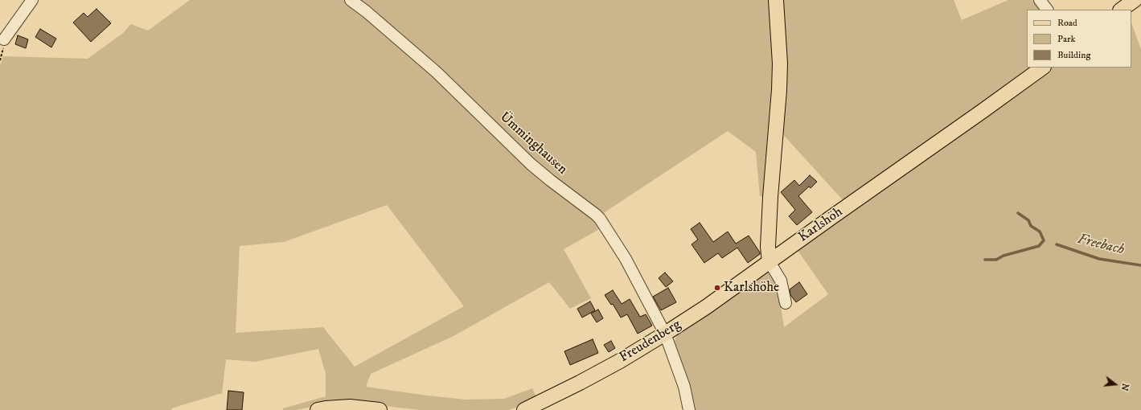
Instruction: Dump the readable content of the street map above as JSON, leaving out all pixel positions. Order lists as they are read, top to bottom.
{
  "streets": {
    "main road": ["Karlshöh", "Freudenberg"],
    "street": ["Ümminghausen"]
  },
  "crossings": [
    ["Ümminghausen", "Freudenberg"],
    ["Karlshöh", "Freudenberg"]
  ],
  "water": ["Freebach"],
  "places": ["Karlshöhe"],
  "legend": ["Road", "Park", "Building"],
  "north": "right"
}
